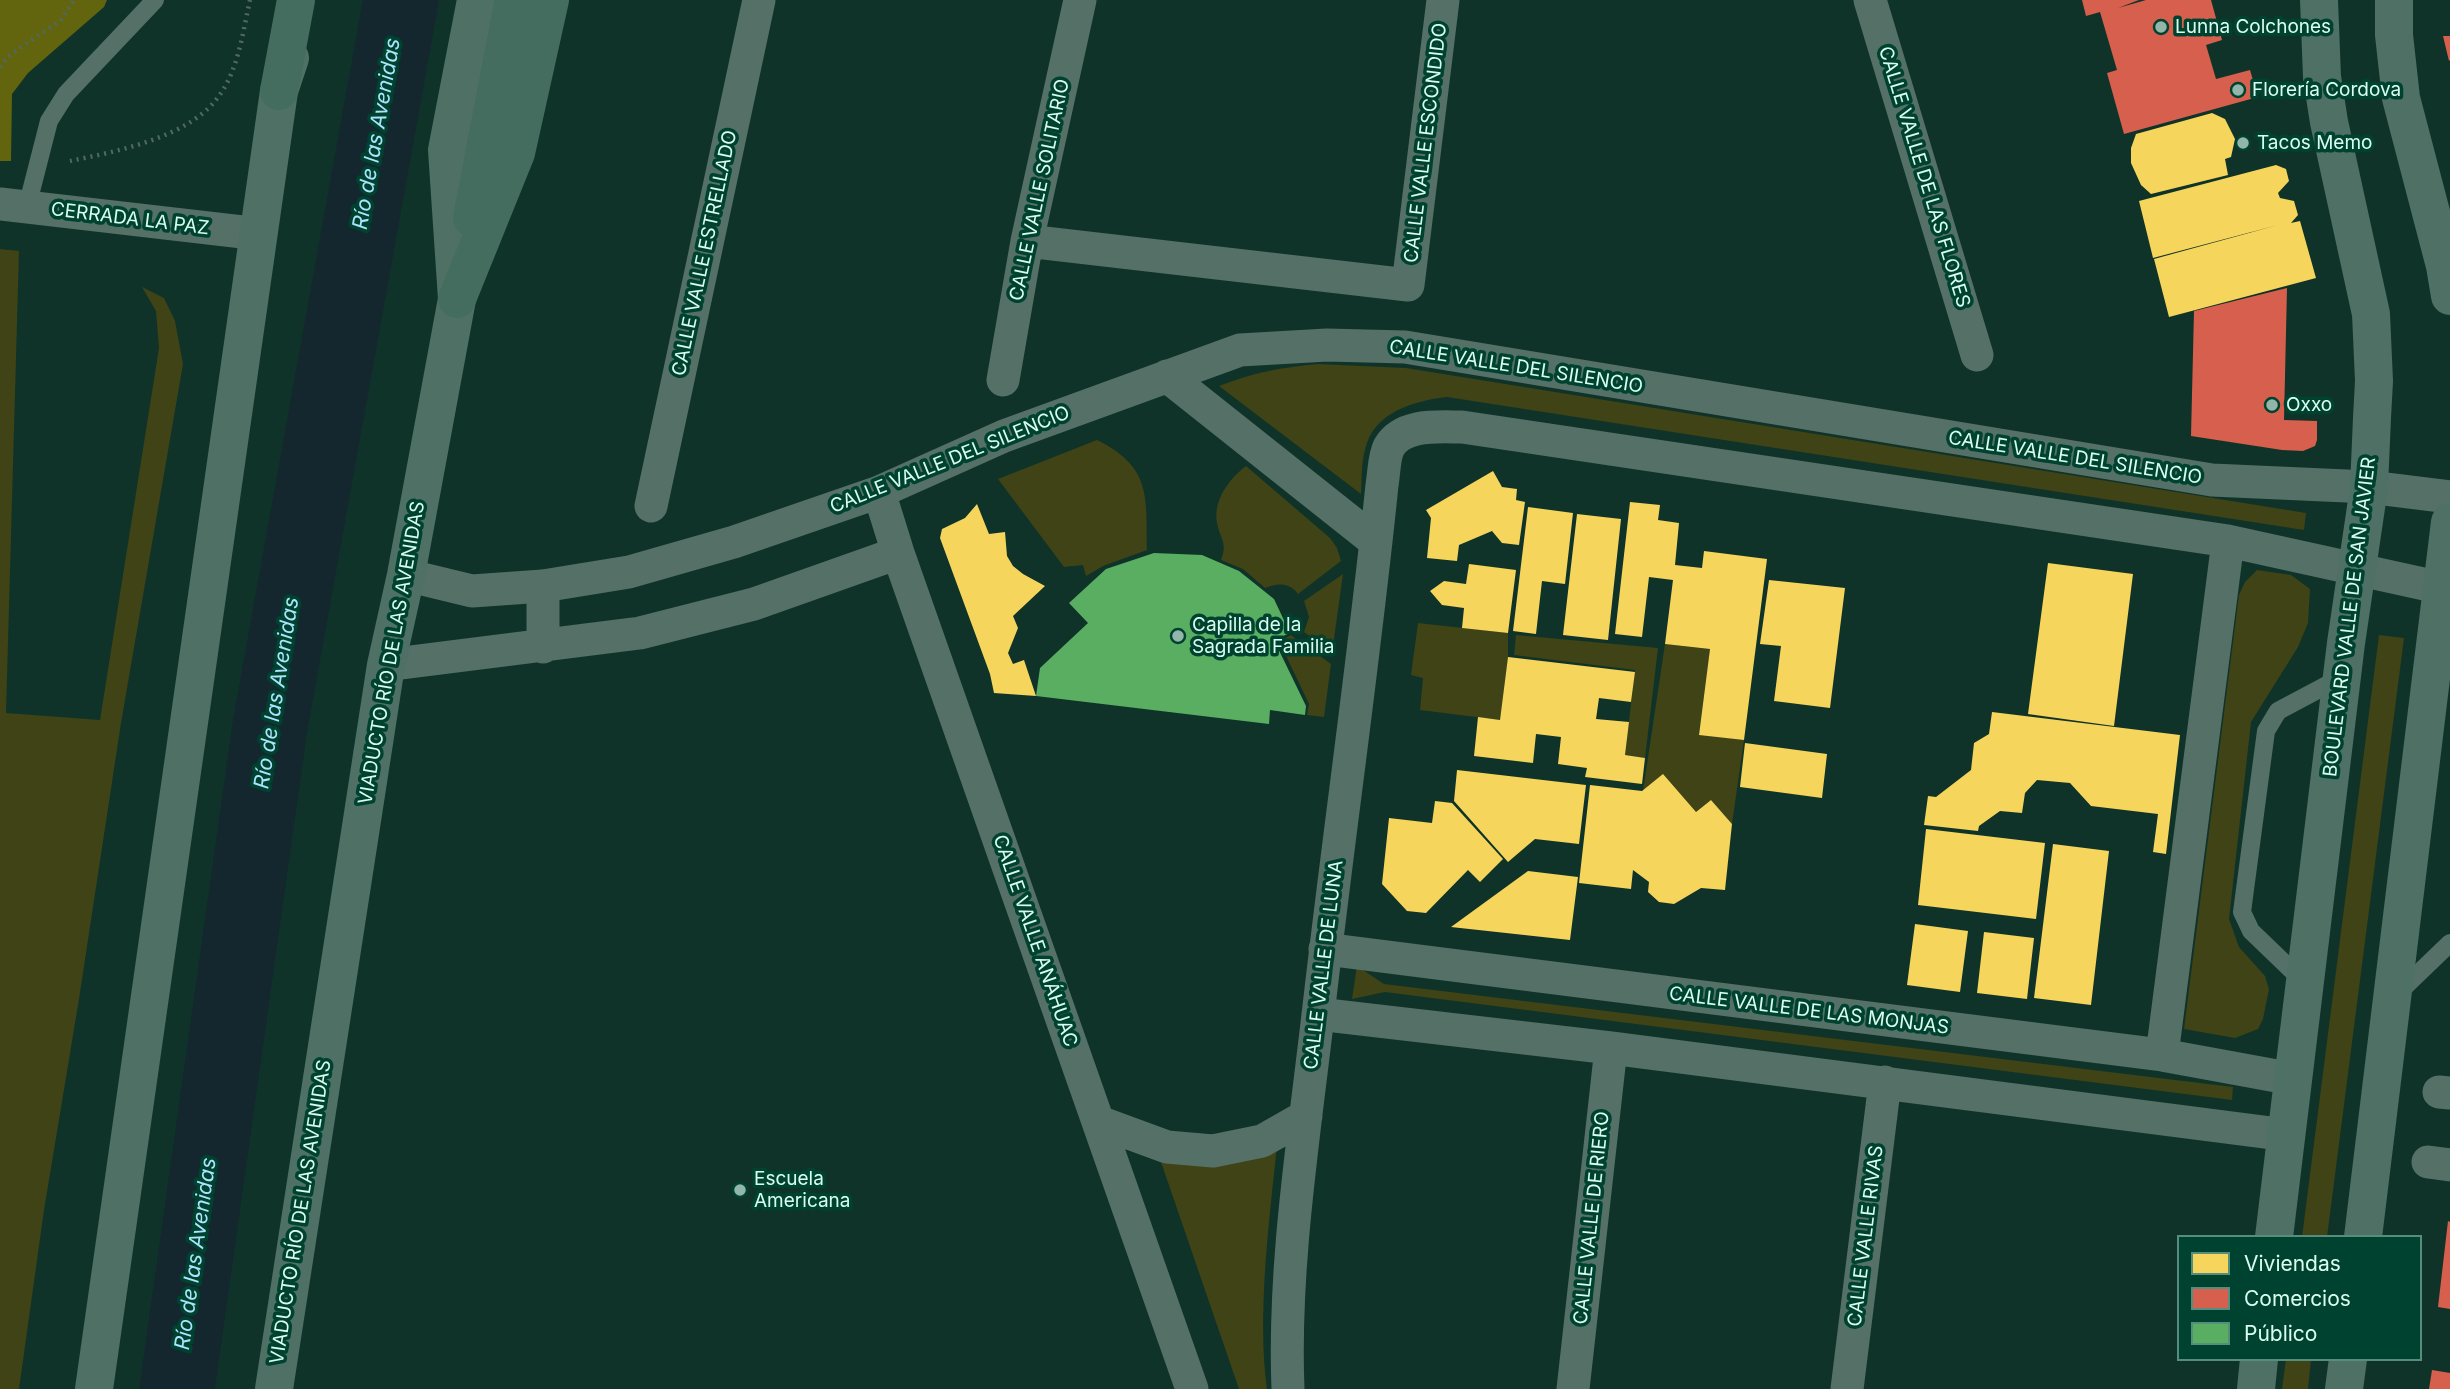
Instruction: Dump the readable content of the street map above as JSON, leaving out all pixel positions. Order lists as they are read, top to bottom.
{
  "streets": {
    "main road": ["BOULEVARD VALLE DE SAN JAVIER", "VIADUCTO RÍO DE LAS AVENIDAS"],
    "street": [
      "CALLE VALLE ESCONDIDO",
      "CALLE VALLE DE LAS FLORES",
      "CALLE VALLE SOLITARIO",
      "CERRADA LA PAZ",
      "CALLE VALLE ESTRELLADO",
      "CALLE VALLE DEL SILENCIO",
      "CALLE VALLE ANÁHUAC",
      "CALLE VALLE DE LUNA",
      "CALLE VALLE DE LAS MONJAS",
      "CALLE VALLE DE RIERO",
      "CALLE VALLE RIVAS"
    ]
  },
  "crossings": [
    ["CALLE VALLE ESCONDIDO", "CALLE VALLE SOLITARIO"],
    ["CALLE VALLE DEL SILENCIO", "BOULEVARD VALLE DE SAN JAVIER"],
    ["CALLE VALLE DEL SILENCIO", "VIADUCTO RÍO DE LAS AVENIDAS"],
    ["CALLE VALLE DEL SILENCIO", "CALLE VALLE ANÁHUAC"],
    ["BOULEVARD VALLE DE SAN JAVIER", "CALLE VALLE DE LAS MONJAS"],
    ["CALLE VALLE DE LUNA", "CALLE VALLE DE LAS MONJAS"]
  ],
  "water": ["Río de las Avenidas"],
  "places": [
    "Lunna Colchones",
    "Florería Cordova",
    "Tacos Memo",
    "Oxxo",
    "Capilla de la Sagrada Familia",
    "Escuela Americana"
  ],
  "legend": ["Viviendas", "Comercios", "Público"]
}
